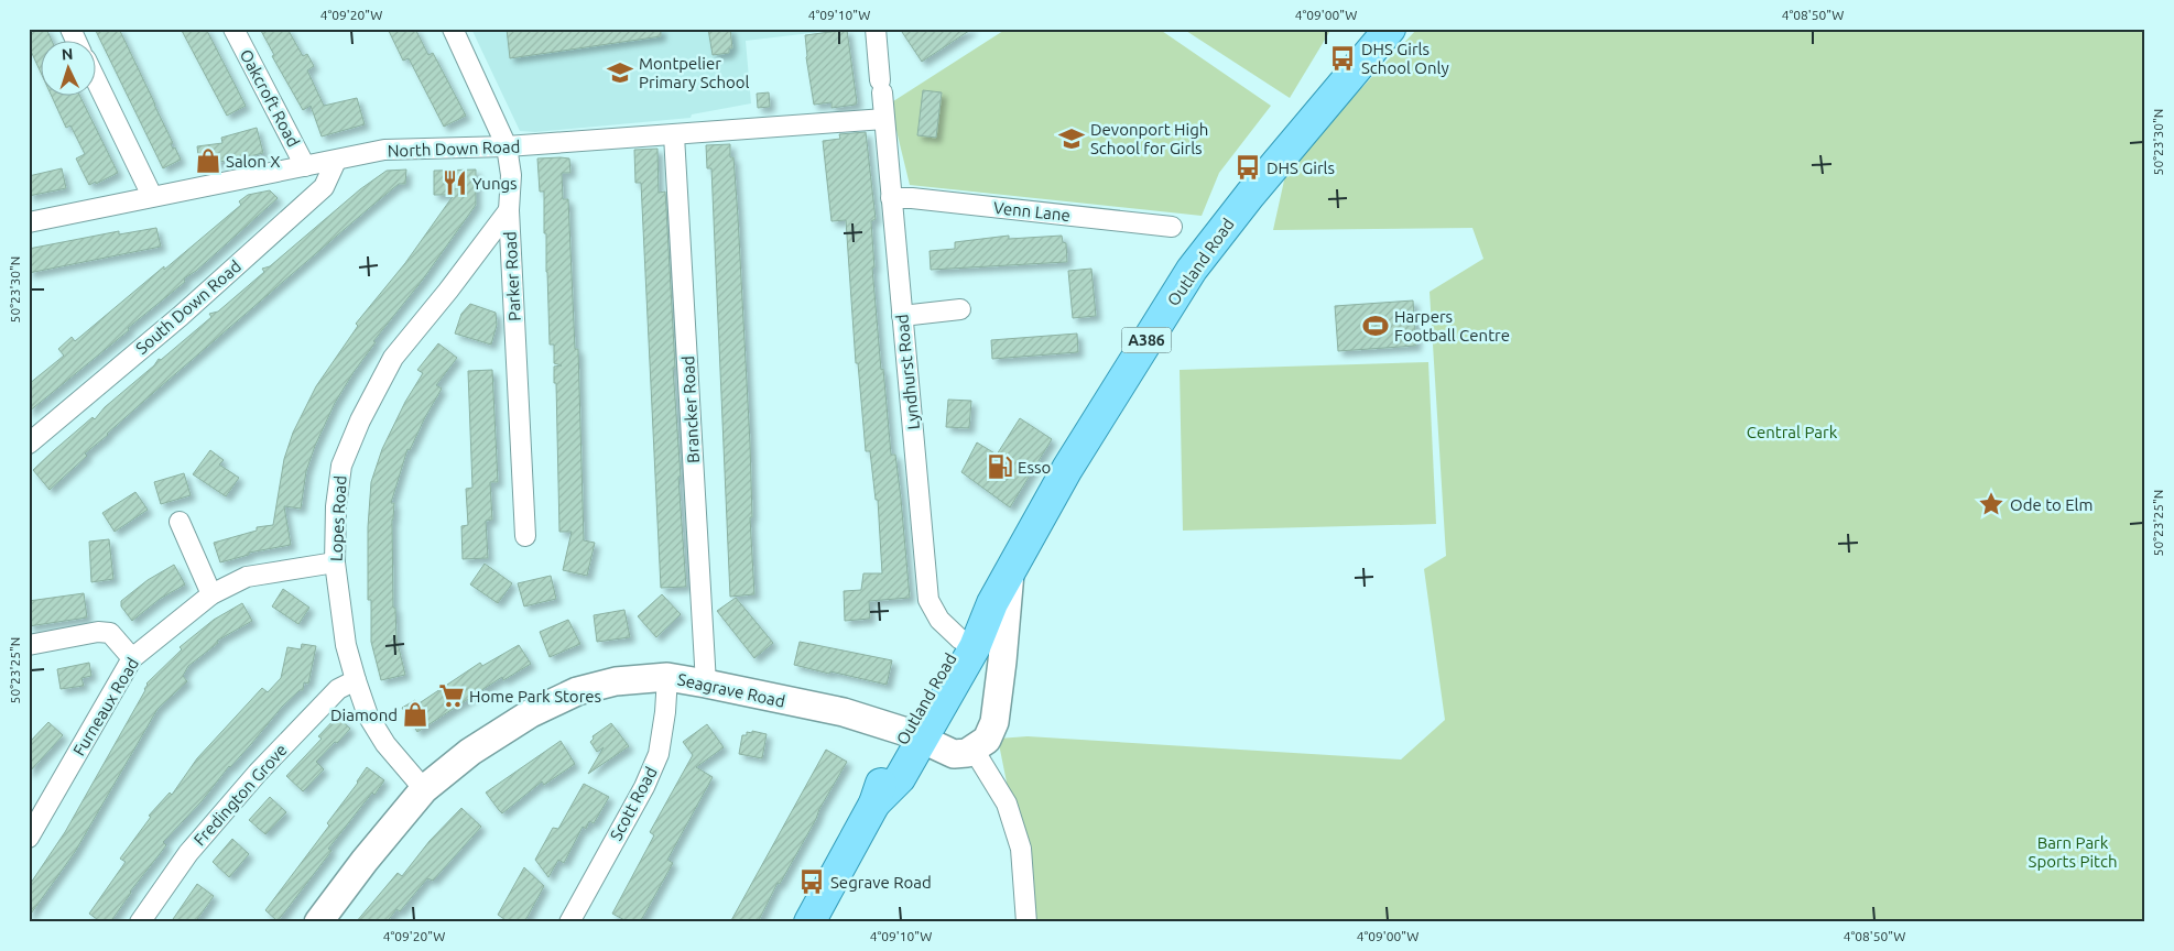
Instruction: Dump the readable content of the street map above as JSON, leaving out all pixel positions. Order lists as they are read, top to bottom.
{
  "streets": {
    "main road": ["Outland Road", "A386"],
    "street": [
      "Oakcroft Road",
      "North Down Road",
      "Venn Lane",
      "Parker Road",
      "South Down Road",
      "Lyndhurst Road",
      "Brancker Road",
      "Lopes Road",
      "Seagrave Road",
      "Furneaux Road",
      "Fredington Grove",
      "Scott Road"
    ]
  },
  "crossings": [
    ["Oakcroft Road", "North Down Road"],
    ["North Down Road", "Parker Road"],
    ["North Down Road", "South Down Road"],
    ["North Down Road", "Lyndhurst Road"],
    ["North Down Road", "Brancker Road"],
    ["Venn Lane", "Lyndhurst Road"],
    ["Outland Road", "Lyndhurst Road"],
    ["Outland Road", "Seagrave Road"],
    ["Parker Road", "Lopes Road"],
    ["Brancker Road", "Seagrave Road"],
    ["Lopes Road", "Seagrave Road"],
    ["Lopes Road", "Furneaux Road"],
    ["Lopes Road", "Fredington Grove"],
    ["Seagrave Road", "Scott Road"]
  ],
  "parks": ["Central Park", "Barn Park Sports Pitch"],
  "places": {
    "bus stop": ["DHS Girls School Only", "DHS Girls", "Segrave Road"],
    "school or university": ["Montpelier Primary School", "Devonport High School for Girls"],
    "shop": ["Salon X", "Diamond"],
    "restaurant": ["Yungs"],
    "sports": ["Harpers Football Centre"],
    "fuel station": ["Esso"],
    "place": ["Ode to Elm"],
    "supermarket": ["Home Park Stores"]
  },
  "north": "top",
  "coordinates": [
    "4°09'20\"W",
    "4°09'10\"W",
    "4°09'00\"W",
    "4°08'50\"W",
    "50°23'30\"N",
    "50°23'25\"N"
  ]
}
